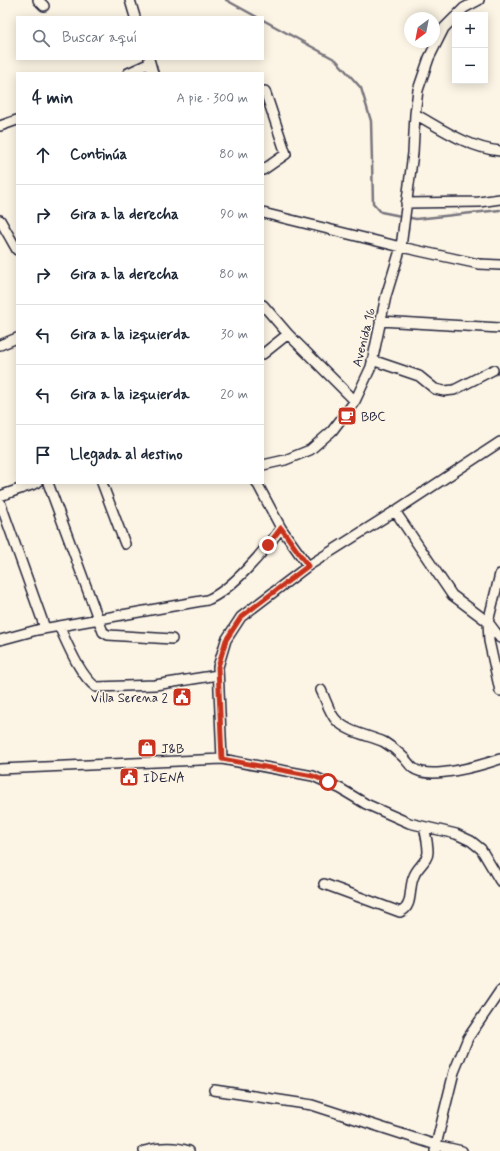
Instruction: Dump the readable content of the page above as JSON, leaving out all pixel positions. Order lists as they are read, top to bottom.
{
  "streets": {
    "street": ["Avenida 16"]
  },
  "places": {
    "cafe": ["BBC"],
    "public building": ["Villa Serena 2", "IDENA"],
    "shop": ["J&B"]
  },
  "north": "bottom left",
  "page": {
    "map_buttons": ["+", "−"],
    "search": "Buscar aquí",
    "heading": ["4 min", "A pie · 300 m"],
    "list": [
      ["Continúa", "80 m"],
      ["Gira a la derecha", "90 m"],
      ["Gira a la derecha", "80 m"],
      ["Gira a la izquierda", "30 m"],
      ["Gira a la izquierda", "20 m"],
      "Llegada al destino"
    ]
  }
}
